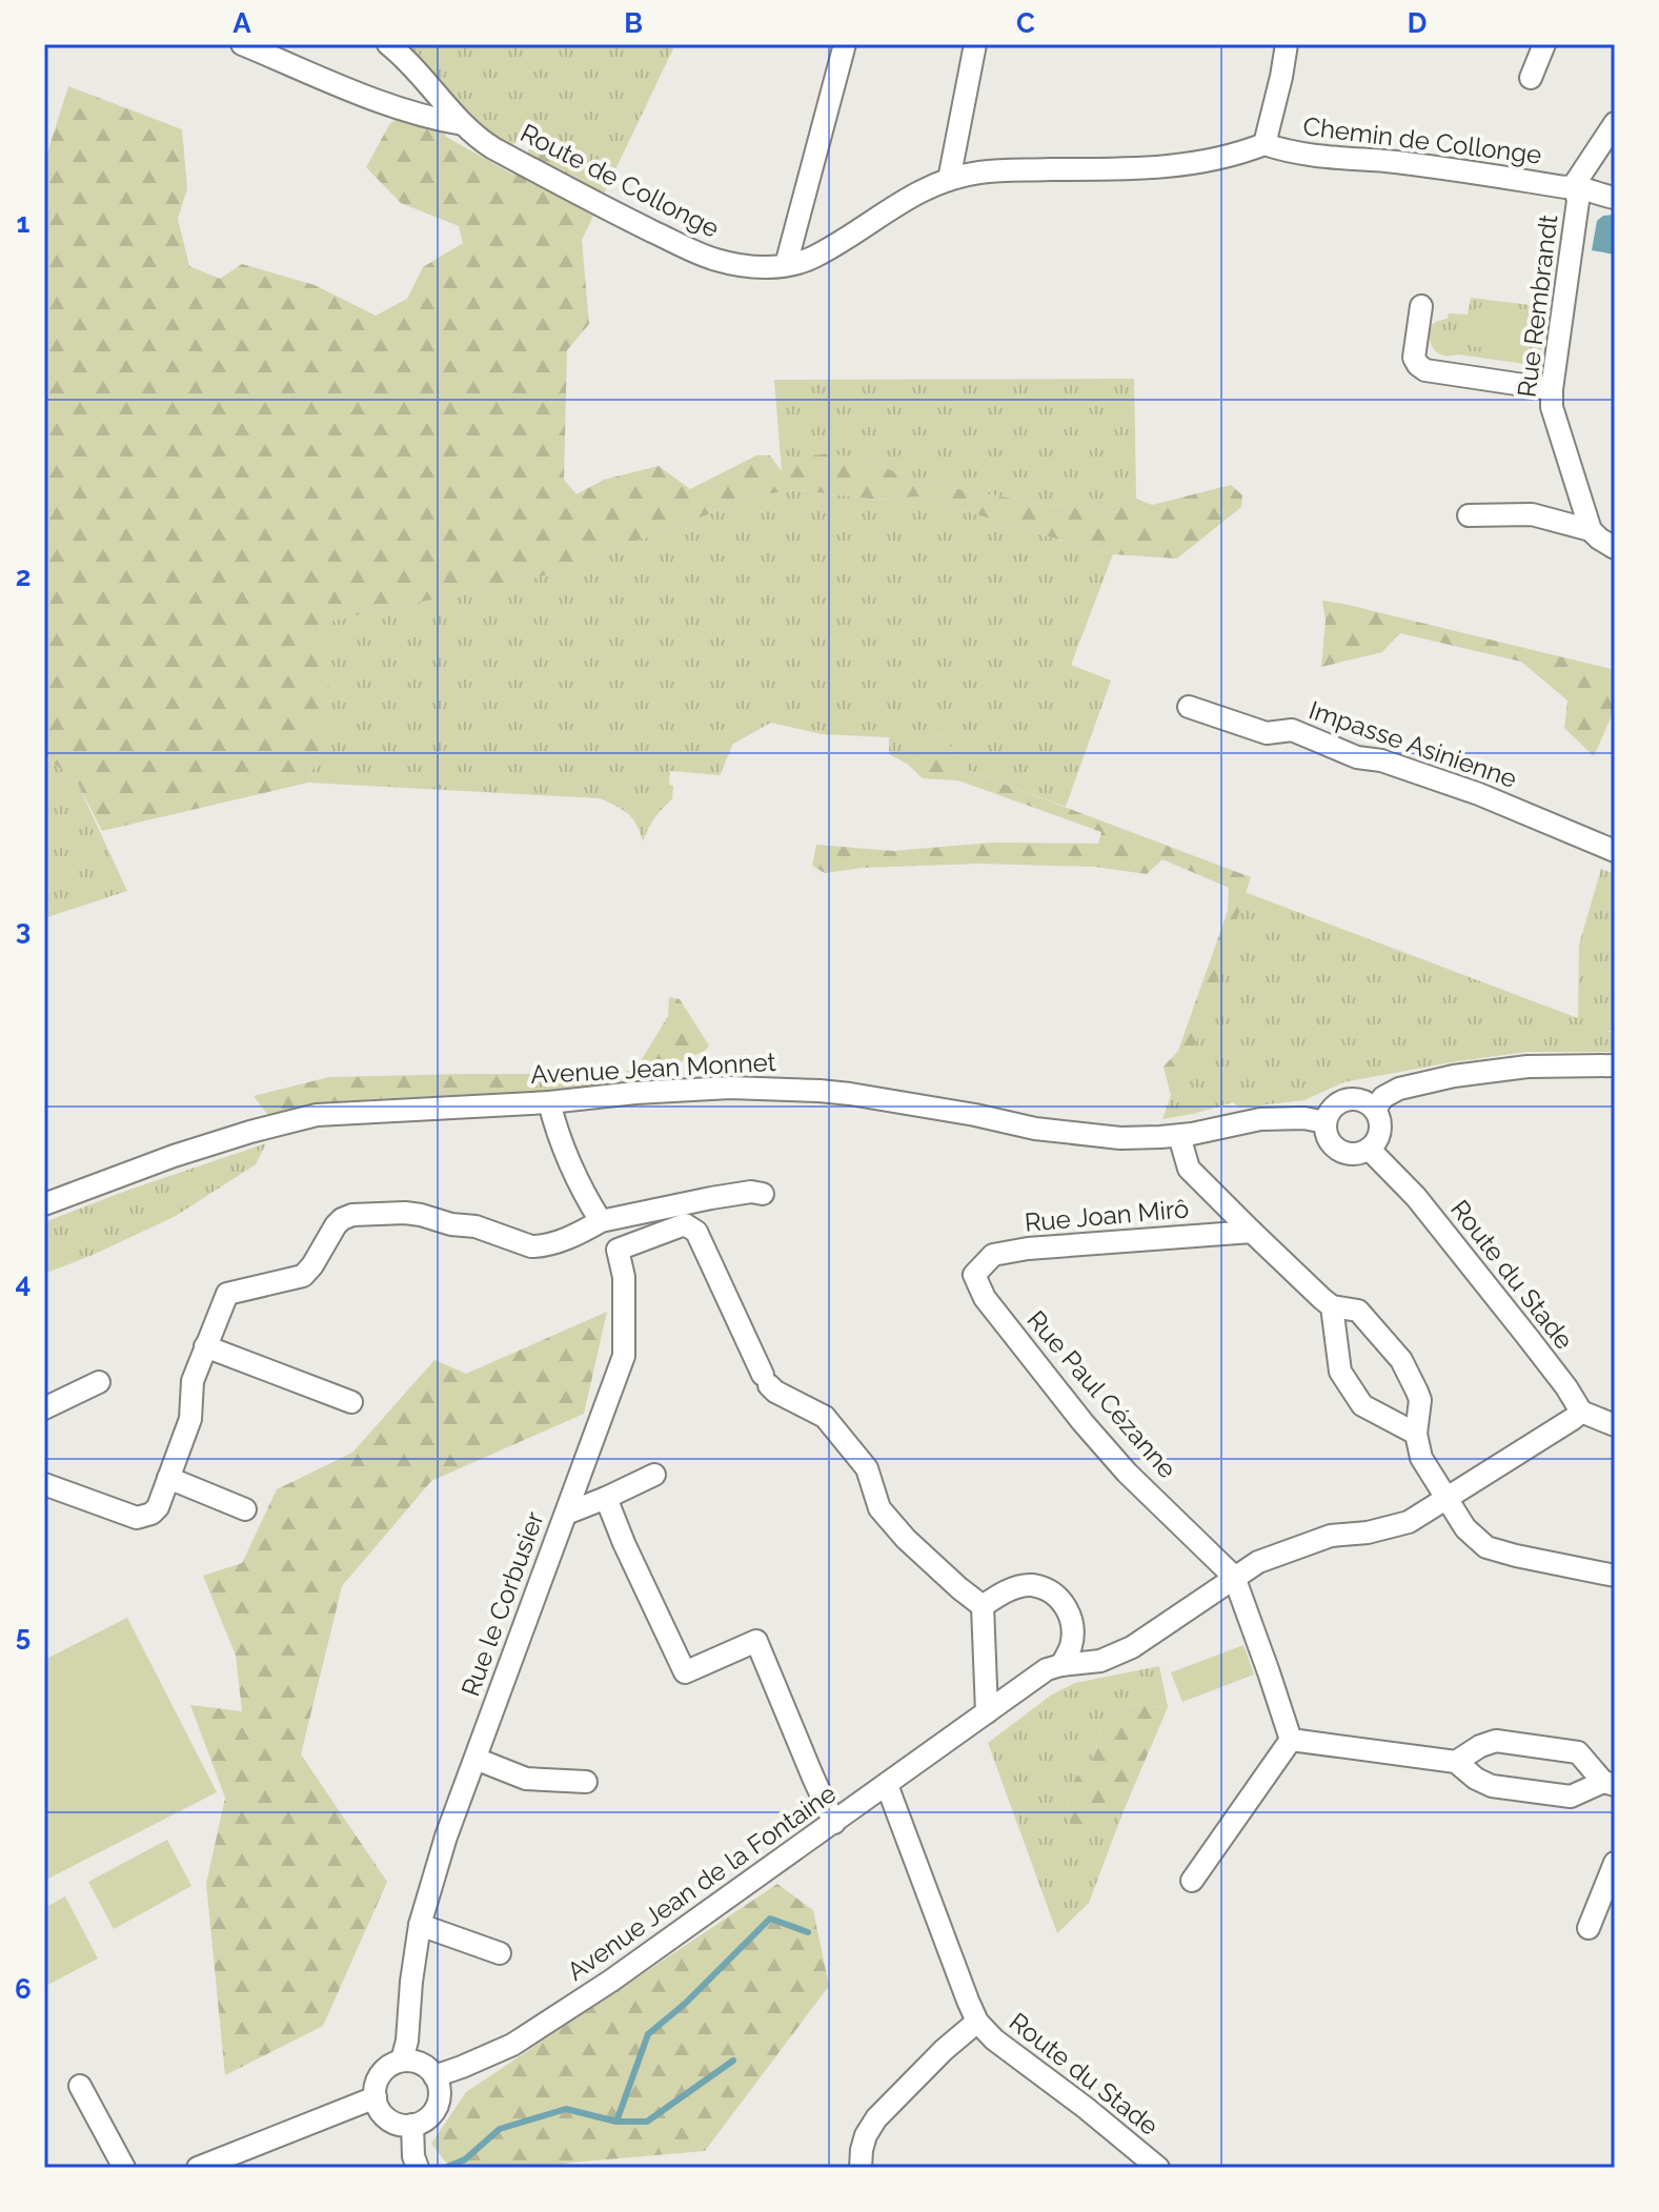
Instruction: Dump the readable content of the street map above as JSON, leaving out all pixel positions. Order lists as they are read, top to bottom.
{
  "streets": {
    "street": [
      "Chemin de Collonge",
      "Route de Collonge",
      "Rue Rembrandt",
      "Impasse Asinienne",
      "Avenue Jean Monnet",
      "Rue Joan Mirô",
      "Route du Stade",
      "Rue Paul Cézanne",
      "Rue le Corbusier",
      "Avenue Jean de la Fontaine"
    ]
  },
  "crossings": [
    ["Chemin de Collonge", "Route de Collonge"],
    ["Chemin de Collonge", "Rue Rembrandt"],
    ["Avenue Jean Monnet", "Rue Joan Mirô"],
    ["Avenue Jean Monnet", "Route du Stade"],
    ["Rue Joan Mirô", "Rue Paul Cézanne"],
    ["Rue le Corbusier", "Avenue Jean de la Fontaine"]
  ],
  "grid": {
    "columns": [
      "A",
      "B",
      "C",
      "D"
    ],
    "rows": [
      "1",
      "2",
      "3",
      "4",
      "5",
      "6"
    ]
  }
}
